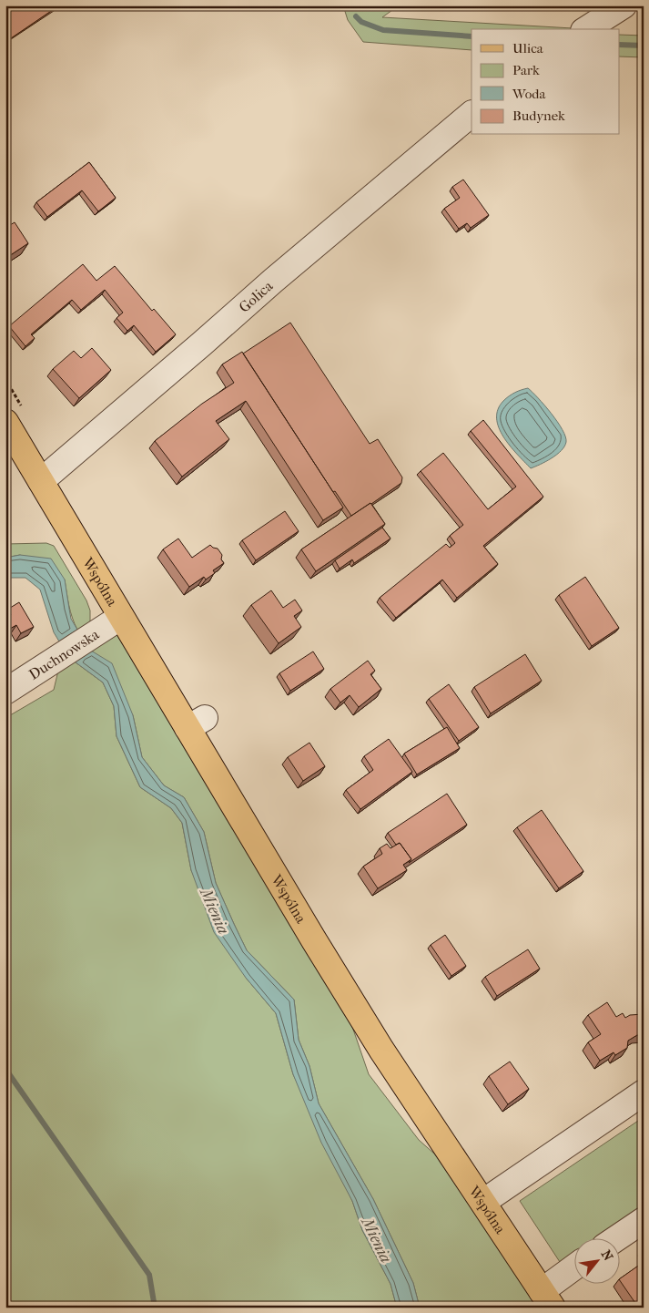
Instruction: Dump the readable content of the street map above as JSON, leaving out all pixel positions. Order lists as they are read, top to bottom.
{
  "streets": {
    "main road": ["Wspólna"],
    "street": ["Golica", "Duchnowska"]
  },
  "crossings": [
    ["Golica", "Wspólna"],
    ["Wspólna", "Duchnowska"]
  ],
  "water": ["Mienia"],
  "legend": [
    "Ulica",
    "Park",
    "Woda",
    "Budynek"
  ],
  "north": "top right"
}
